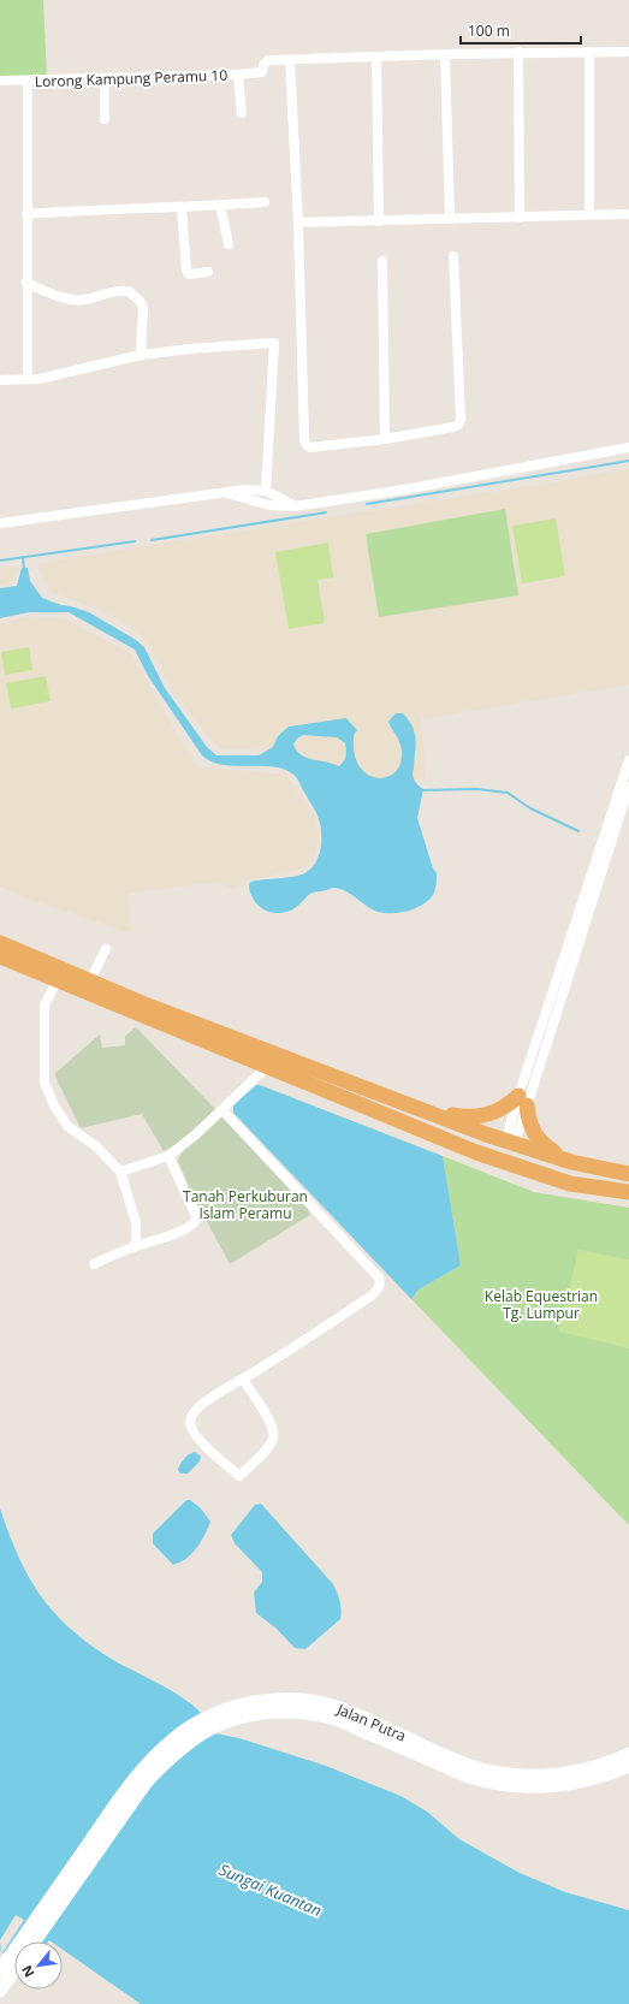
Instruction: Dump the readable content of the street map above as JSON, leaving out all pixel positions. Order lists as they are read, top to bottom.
{
  "streets": {
    "main road": ["Jalan Putra"],
    "street": ["Lorong Kampung Peramu 10"]
  },
  "water": ["Sungai Kuantan"],
  "parks": ["Tanah Perkuburan Islam Peramu", "Kelab Equestrian Tg. Lumpur"],
  "scale_bar": "100 m",
  "north": "bottom left"
}
